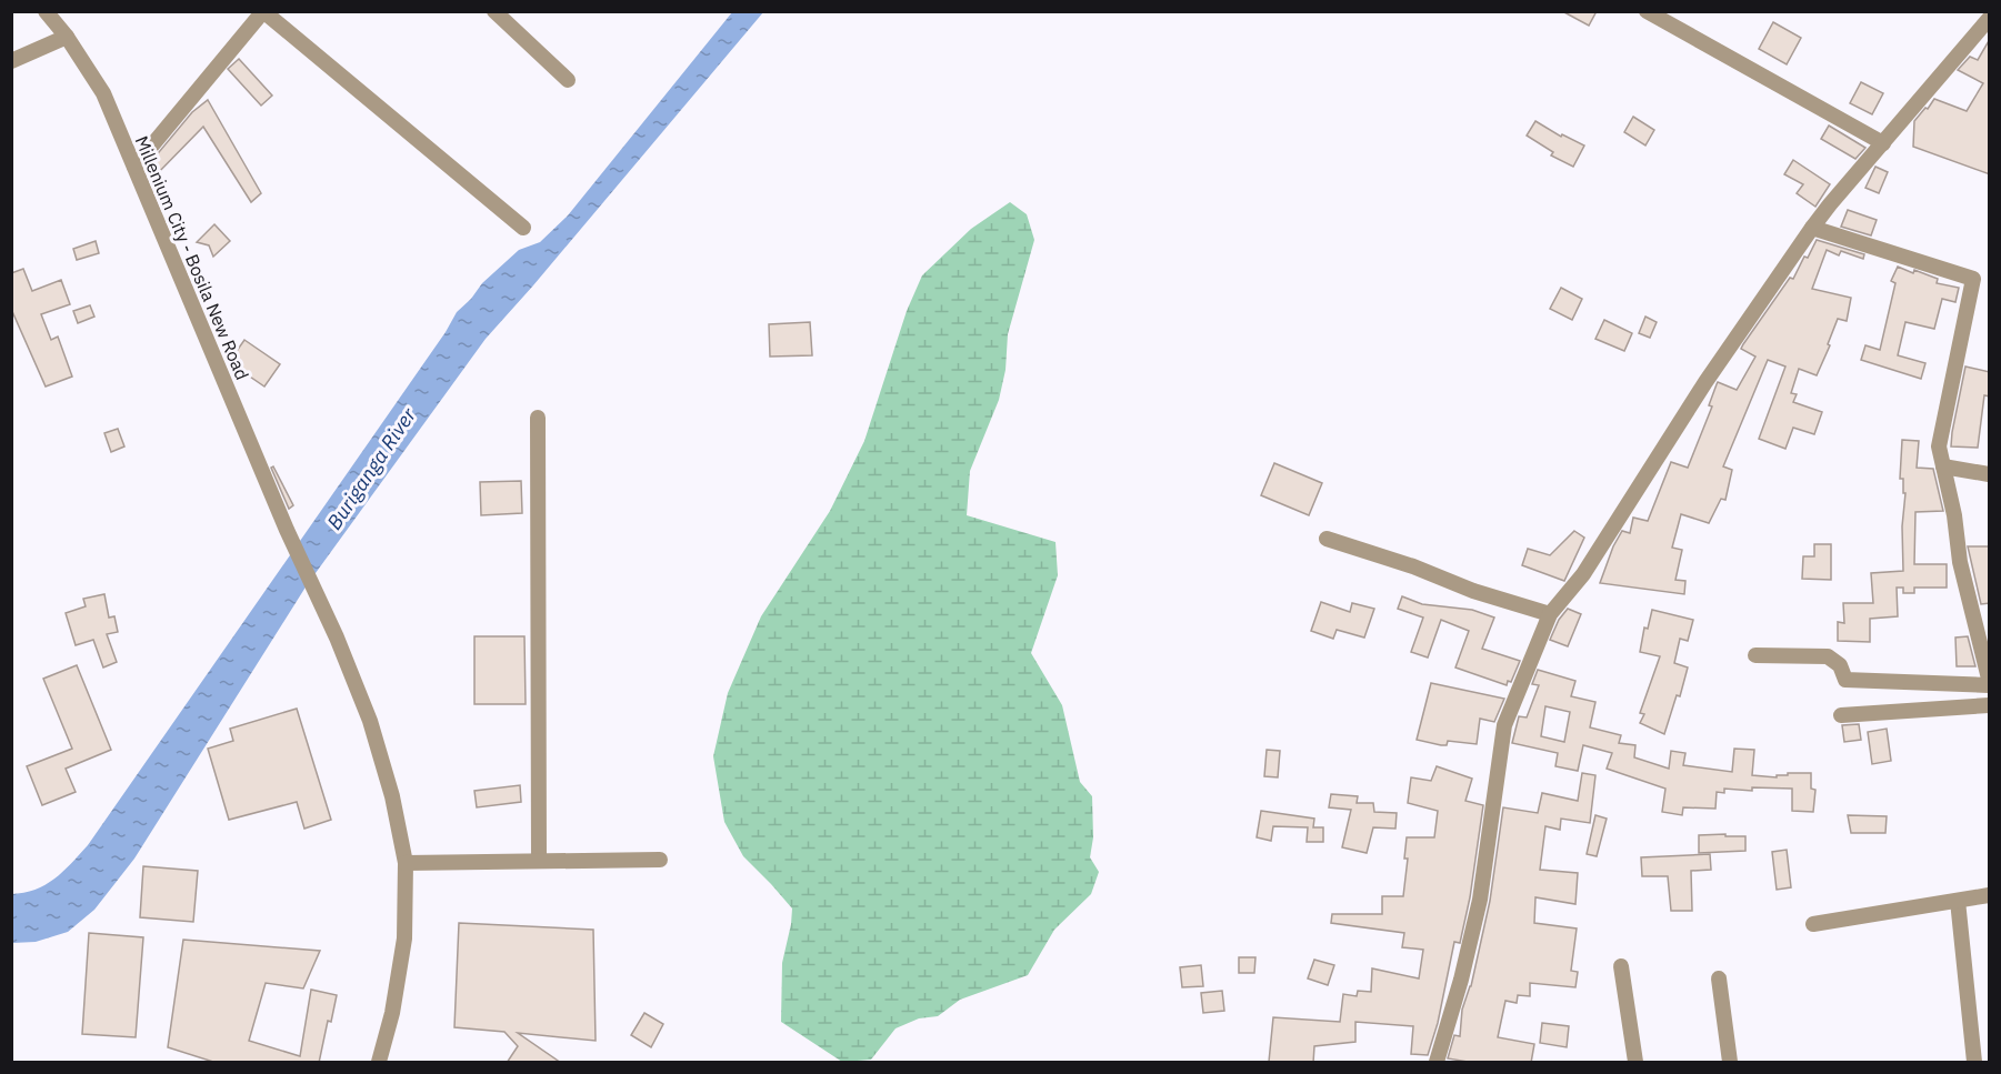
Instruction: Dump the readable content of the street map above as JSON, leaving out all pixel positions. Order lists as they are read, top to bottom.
{
  "streets": {
    "street": ["Millenium City - Bosila New Road"]
  },
  "water": ["Buriganga River"]
}
